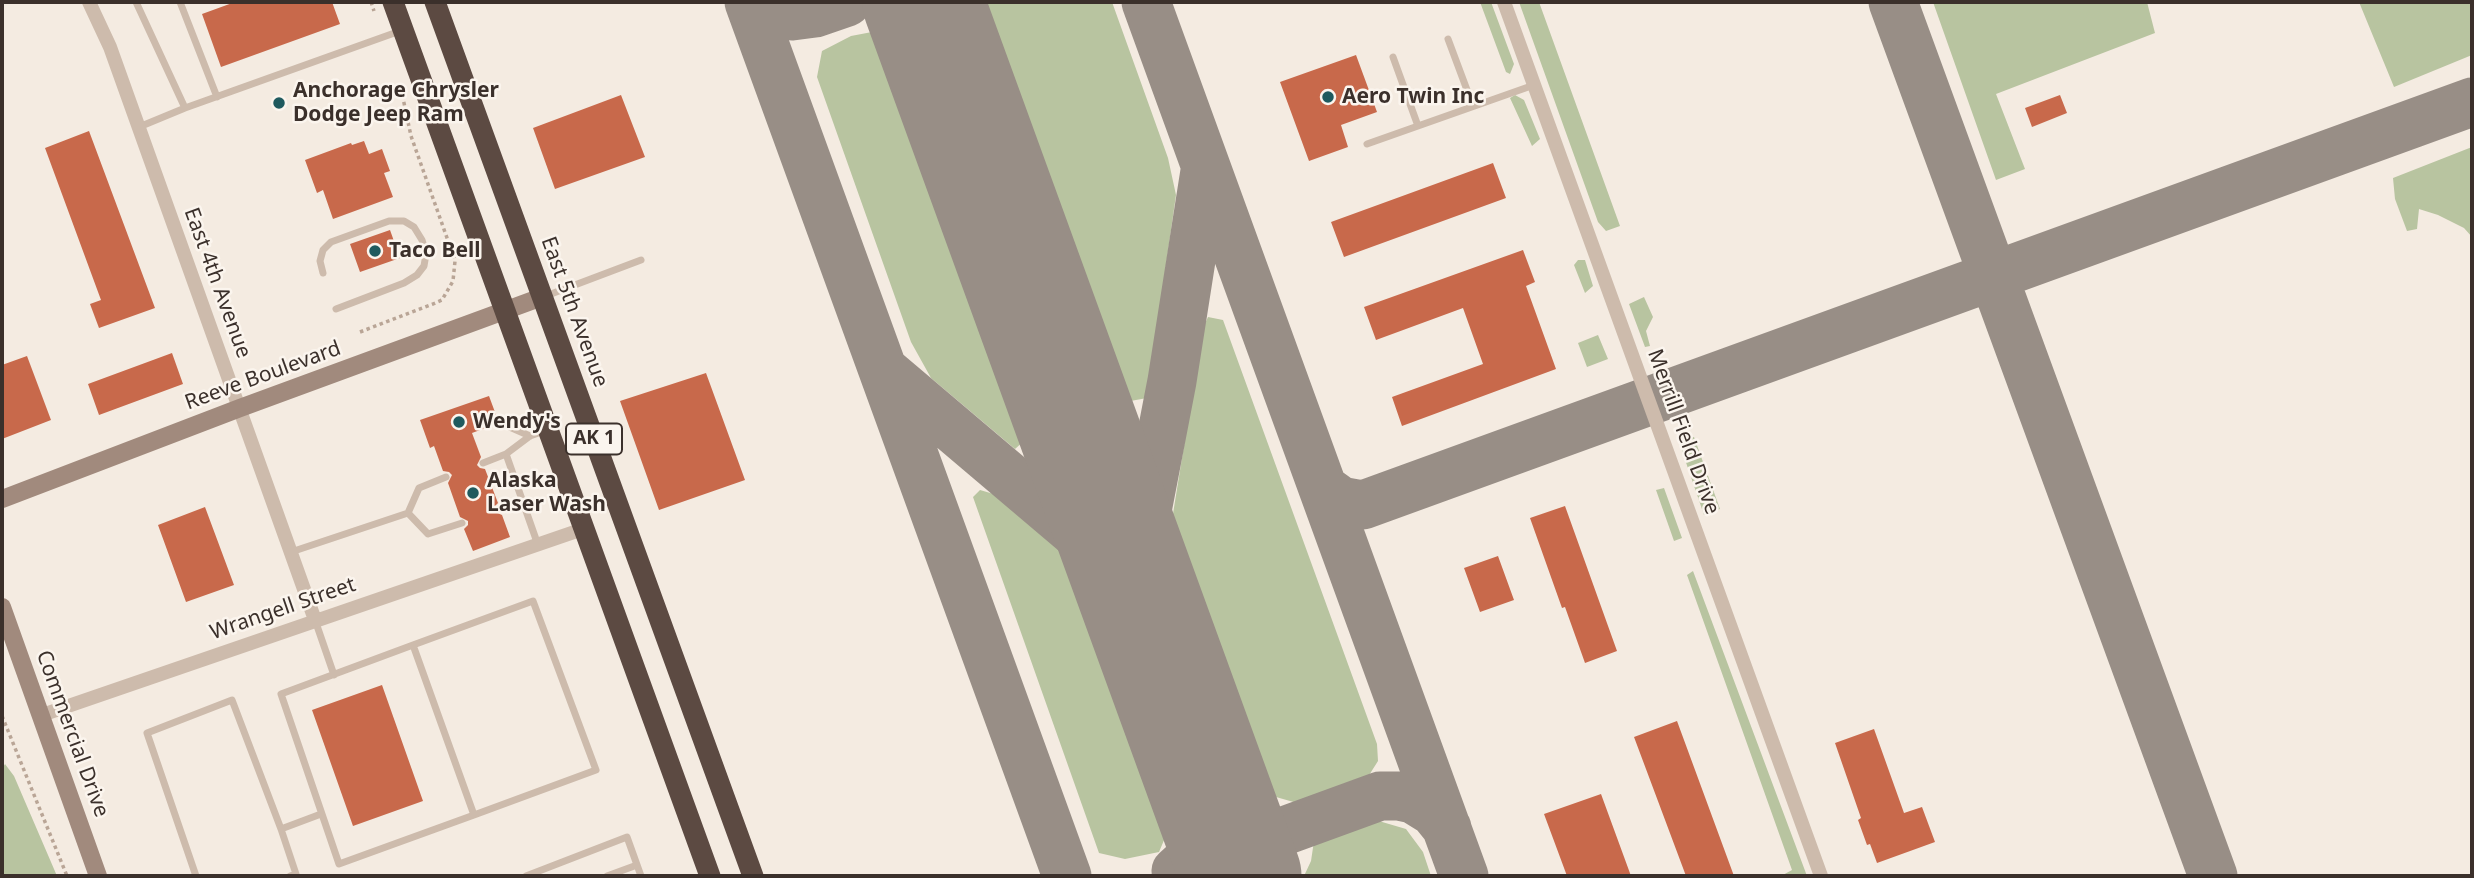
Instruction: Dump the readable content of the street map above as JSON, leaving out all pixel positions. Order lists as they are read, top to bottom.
{
  "streets": {
    "highway": ["East 5th Avenue", "AK 1"],
    "street": [
      "East 4th Avenue",
      "Reeve Boulevard",
      "Merrill Field Drive",
      "Wrangell Street",
      "Commercial Drive"
    ]
  },
  "crossings": [
    ["East 4th Avenue", "Reeve Boulevard"],
    ["East 4th Avenue", "Wrangell Street"],
    ["East 5th Avenue", "Reeve Boulevard"],
    ["Reeve Boulevard", "AK 1"],
    ["AK 1", "Wrangell Street"],
    ["Wrangell Street", "Commercial Drive"]
  ],
  "places": [
    "Aero Twin Inc",
    "Anchorage Chrysler Dodge Jeep Ram",
    "Taco Bell",
    "Wendy's",
    "Alaska Laser Wash"
  ]
}
